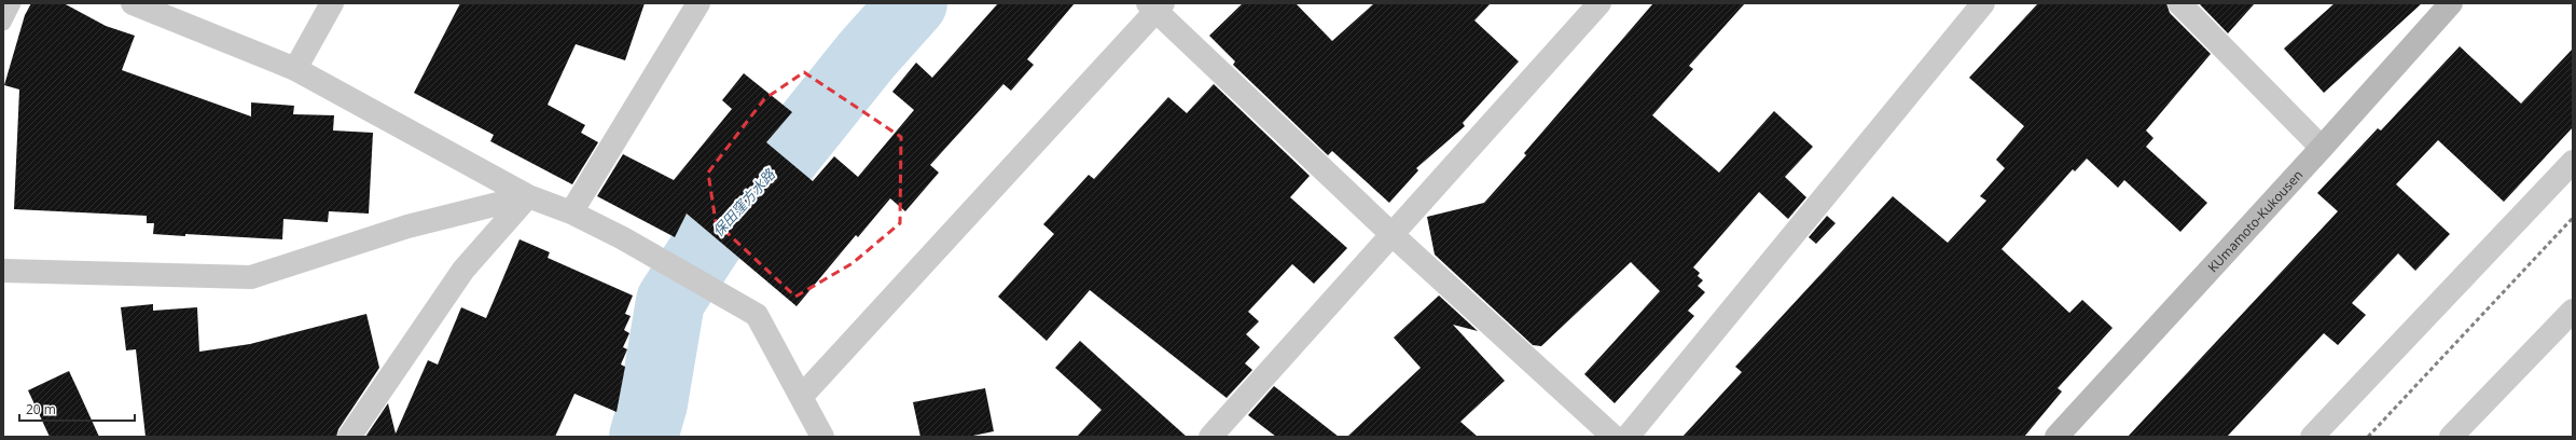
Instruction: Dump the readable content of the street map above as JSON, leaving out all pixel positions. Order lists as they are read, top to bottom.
{
  "streets": {
    "main road": ["KUmamoto-Kukousen"]
  },
  "water": ["保田窪方水路"],
  "scale_bar": "20 m"
}
